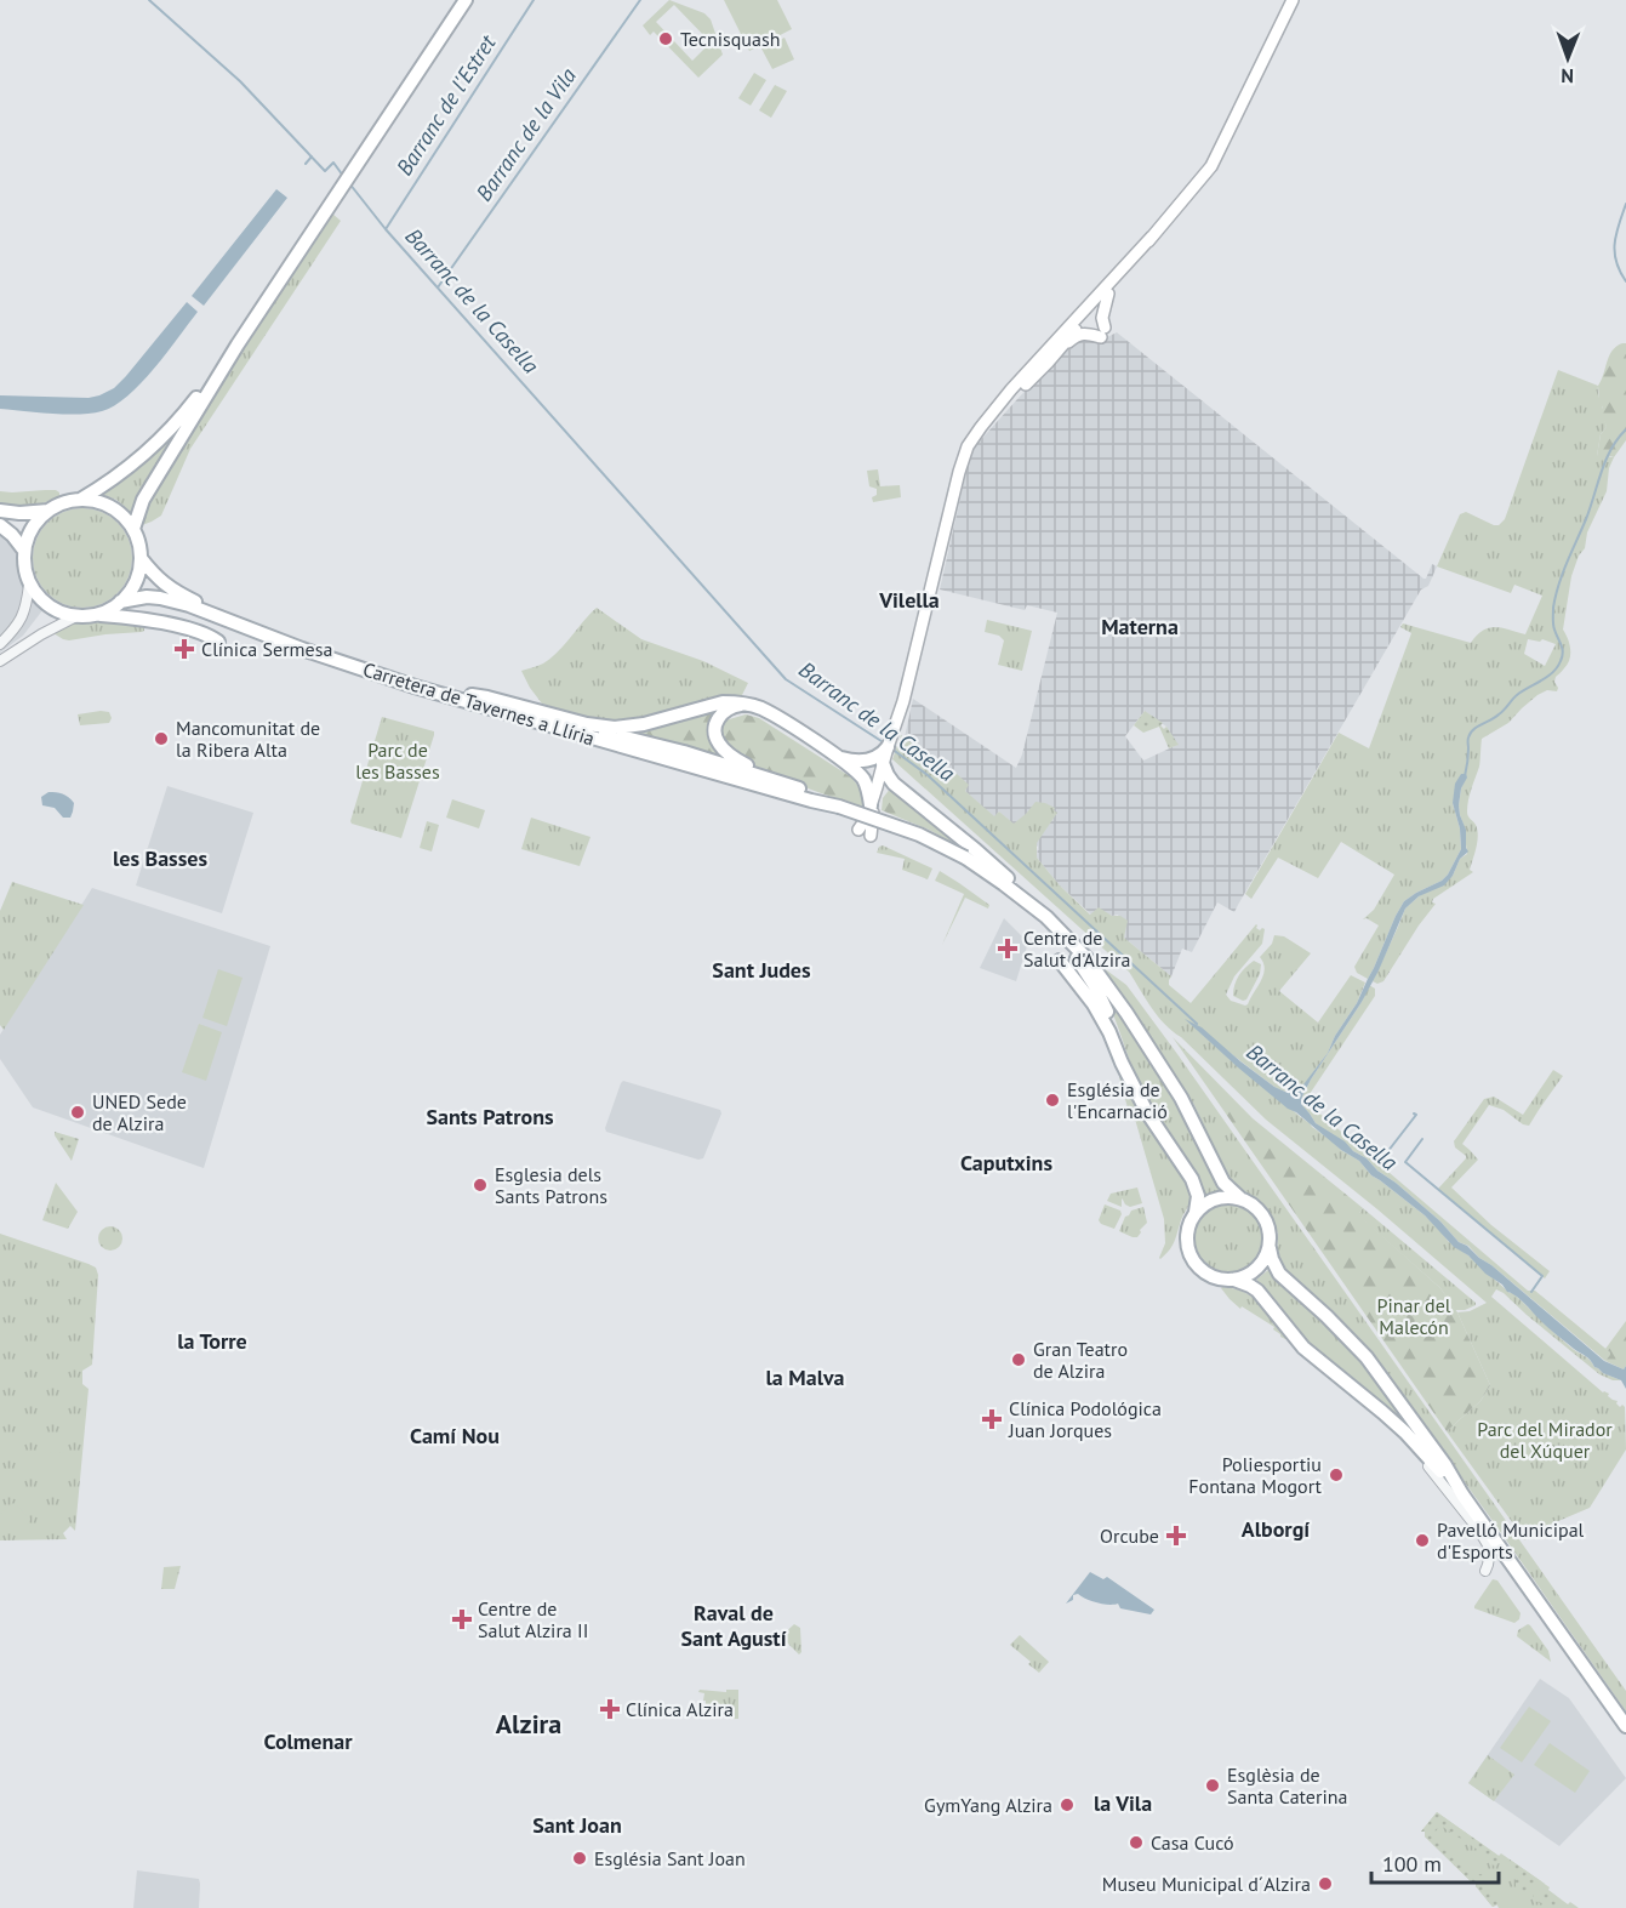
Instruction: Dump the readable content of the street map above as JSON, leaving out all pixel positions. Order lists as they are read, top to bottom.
{
  "streets": {
    "main road": ["Carretera de Tavernes a Llíria"]
  },
  "districts": [
    "Vilella",
    "Materna",
    "les Basses",
    "Sant Judes",
    "Sants Patrons",
    "Caputxins",
    "la Torre",
    "la Malva",
    "Camí Nou",
    "Alborgí",
    "Raval de Sant Agustí",
    "Alzira",
    "Colmenar",
    "la Vila",
    "Sant Joan"
  ],
  "water": ["Barranc de l'Estret", "Barranc de la Vila", "Barranc de la Casella"],
  "parks": ["Parc de les Basses", "Pinar del Malecón", "Parc del Mirador del Xúquer"],
  "places": {
    "other": [
      "Tecnisquash",
      "Mancomunitat de la Ribera Alta",
      "Església de l'Encarnació",
      "UNED Sede de Alzira",
      "Esglesia dels Sants Patrons",
      "Gran Teatro de Alzira",
      "Poliesportiu Fontana Mogort",
      "Pavelló Municipal d'Esports",
      "Esglèsia de Santa Caterina",
      "GymYang Alzira",
      "Casa Cucó",
      "Església Sant Joan",
      "Museu Municipal d´Alzira"
    ],
    "health": [
      "Clínica Sermesa",
      "Centre de Salut d'Alzira",
      "Clínica Podológica Juan Jorques",
      "Orcube",
      "Centre de Salut Alzira II",
      "Clínica Alzira"
    ]
  },
  "scale_bar": "100 m",
  "north": "bottom"
}
